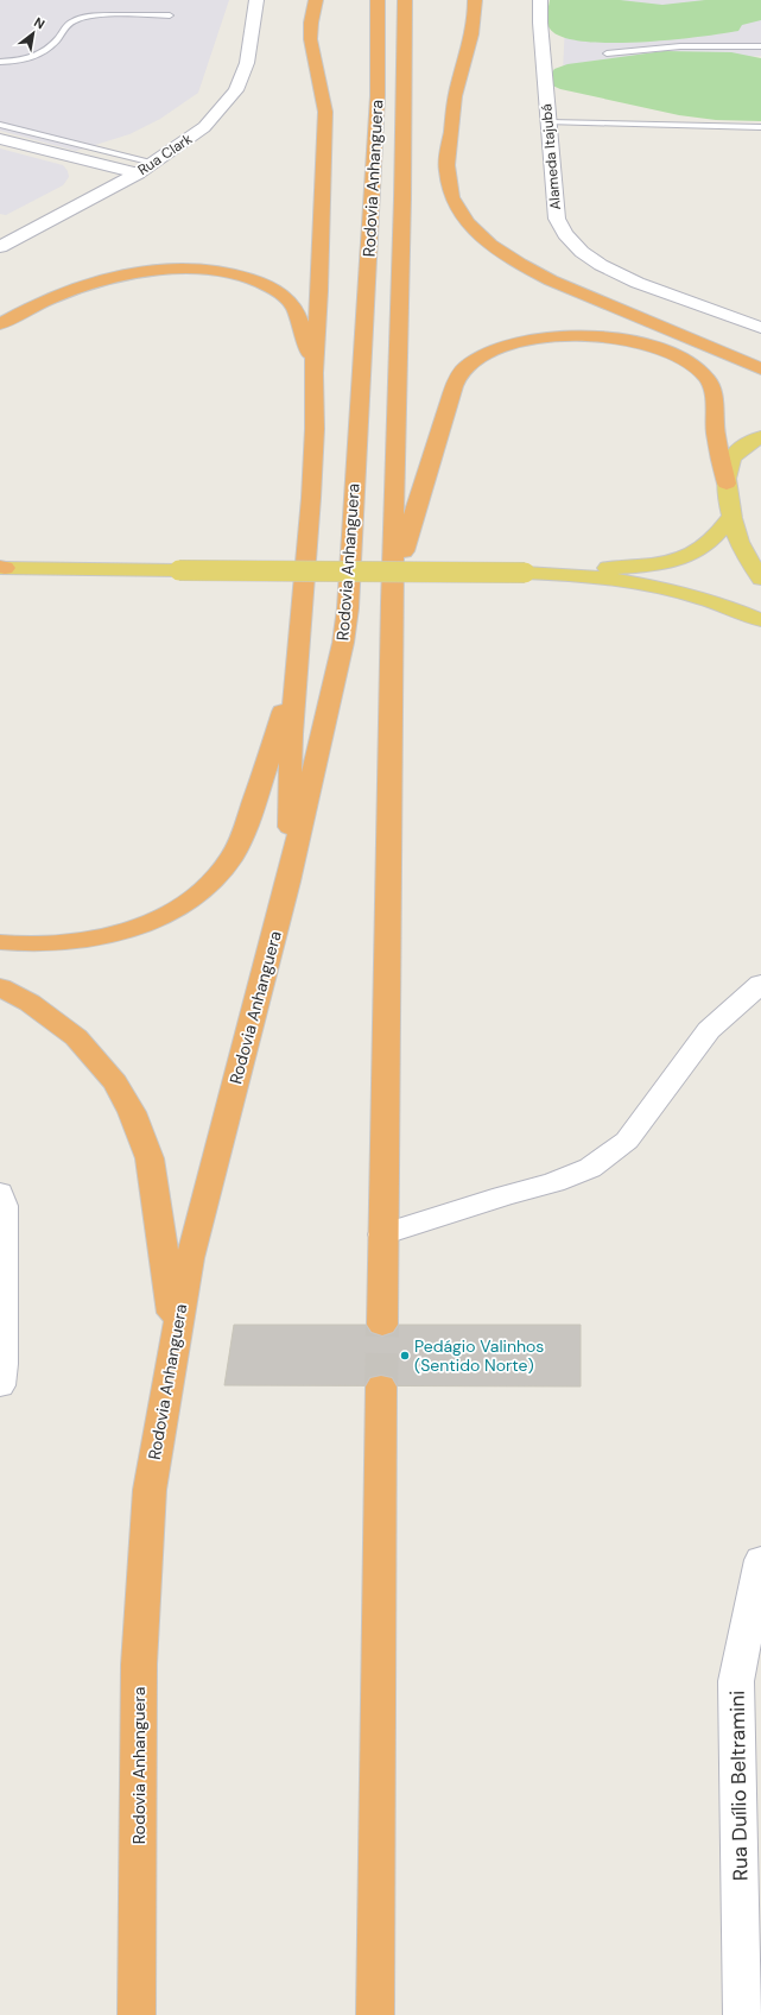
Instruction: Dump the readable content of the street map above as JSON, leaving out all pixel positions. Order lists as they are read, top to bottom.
{
  "streets": {
    "highway": ["Rodovia Anhanguera"],
    "street": ["Rua Clark", "Alameda Itajubá", "Rua Duílio Beltramini"]
  },
  "places": ["Pedágio Valinhos (Sentido Norte)"],
  "north": "top right"
}
